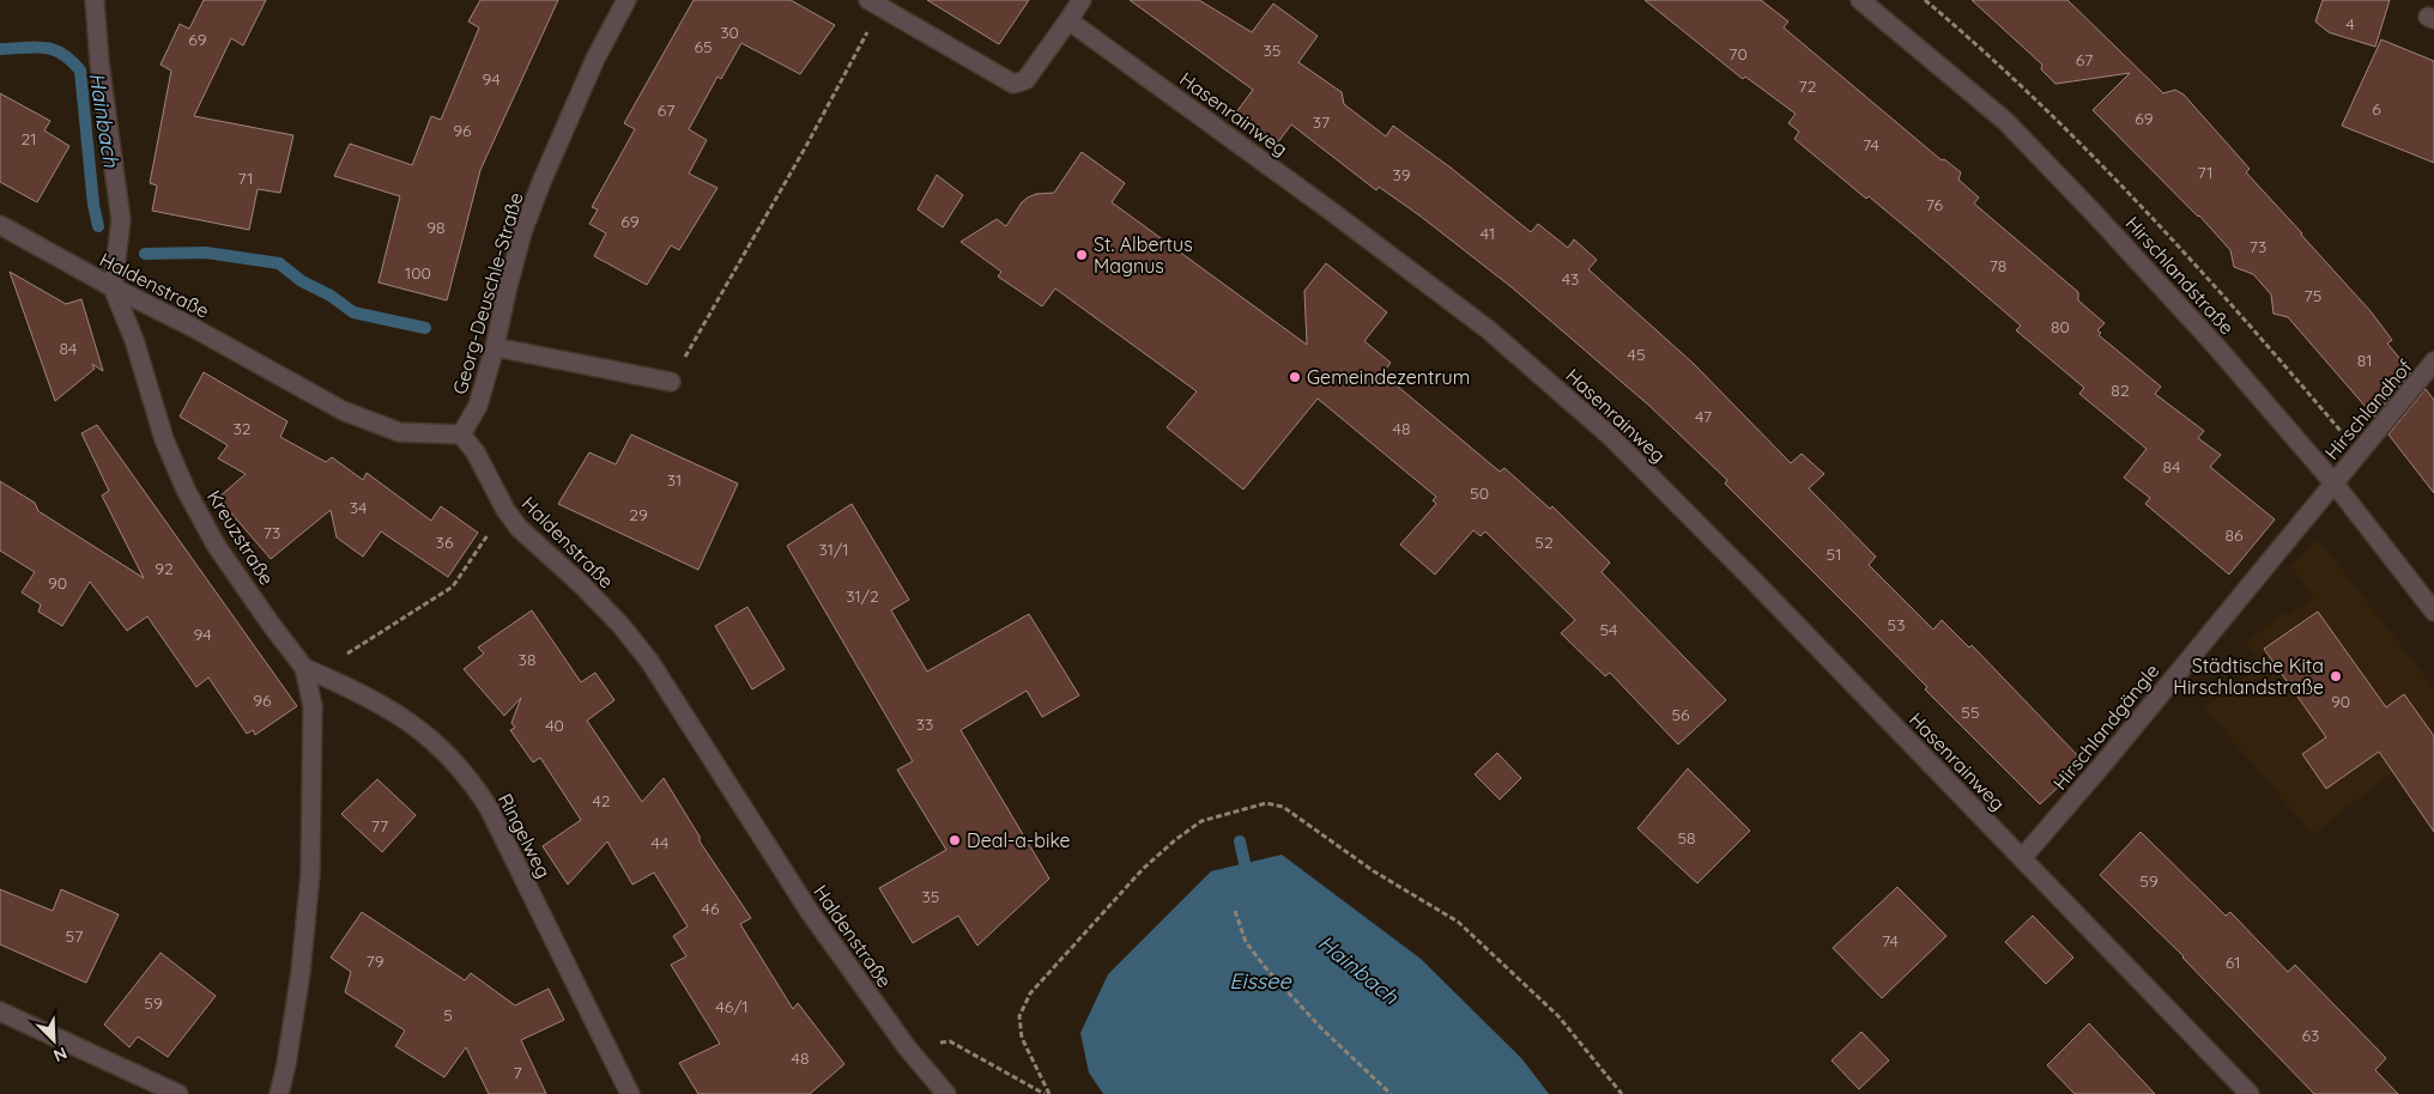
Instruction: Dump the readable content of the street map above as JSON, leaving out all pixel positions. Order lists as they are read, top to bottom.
{
  "streets": {
    "street": [
      "Hasenrainweg",
      "Hirschlandstraße",
      "Haldenstraße",
      "Georg-Deuschle-Straße",
      "Hirschlandhof",
      "Kreuzstraße",
      "Hirschlandgängle",
      "Ringelweg"
    ]
  },
  "crossings": [
    ["Hasenrainweg", "Hirschlandgängle"],
    ["Hirschlandstraße", "Hirschlandhof"],
    ["Hirschlandstraße", "Hirschlandgängle"],
    ["Haldenstraße", "Georg-Deuschle-Straße"],
    ["Haldenstraße", "Kreuzstraße"],
    ["Hirschlandhof", "Hirschlandgängle"],
    ["Kreuzstraße", "Ringelweg"]
  ],
  "water": ["Hainbach", "Eissee"],
  "places": [
    "St. Albertus Magnus",
    "Gemeindezentrum",
    "Städtische Kita Hirschlandstraße",
    "Deal-a-bike"
  ],
  "house_numbers": [
    "4",
    "30",
    "69",
    "65",
    "35",
    "70",
    "67",
    "94",
    "72",
    "6",
    "67",
    "69",
    "37",
    "96",
    "21",
    "74",
    "71",
    "39",
    "71",
    "76",
    "69",
    "98",
    "41",
    "73",
    "78",
    "100",
    "43",
    "75",
    "80",
    "84",
    "45",
    "81",
    "82",
    "47",
    "32",
    "48",
    "84",
    "31",
    "50",
    "34",
    "29",
    "73",
    "86",
    "36",
    "52",
    "31/1",
    "51",
    "92",
    "90",
    "31/2",
    "53",
    "54",
    "94",
    "38",
    "96",
    "90",
    "55",
    "56",
    "33",
    "40",
    "42",
    "77",
    "58",
    "44",
    "59",
    "35",
    "46",
    "57",
    "74",
    "79",
    "61",
    "59",
    "46/1",
    "5",
    "63",
    "48",
    "7"
  ],
  "north": "bottom right"
}
